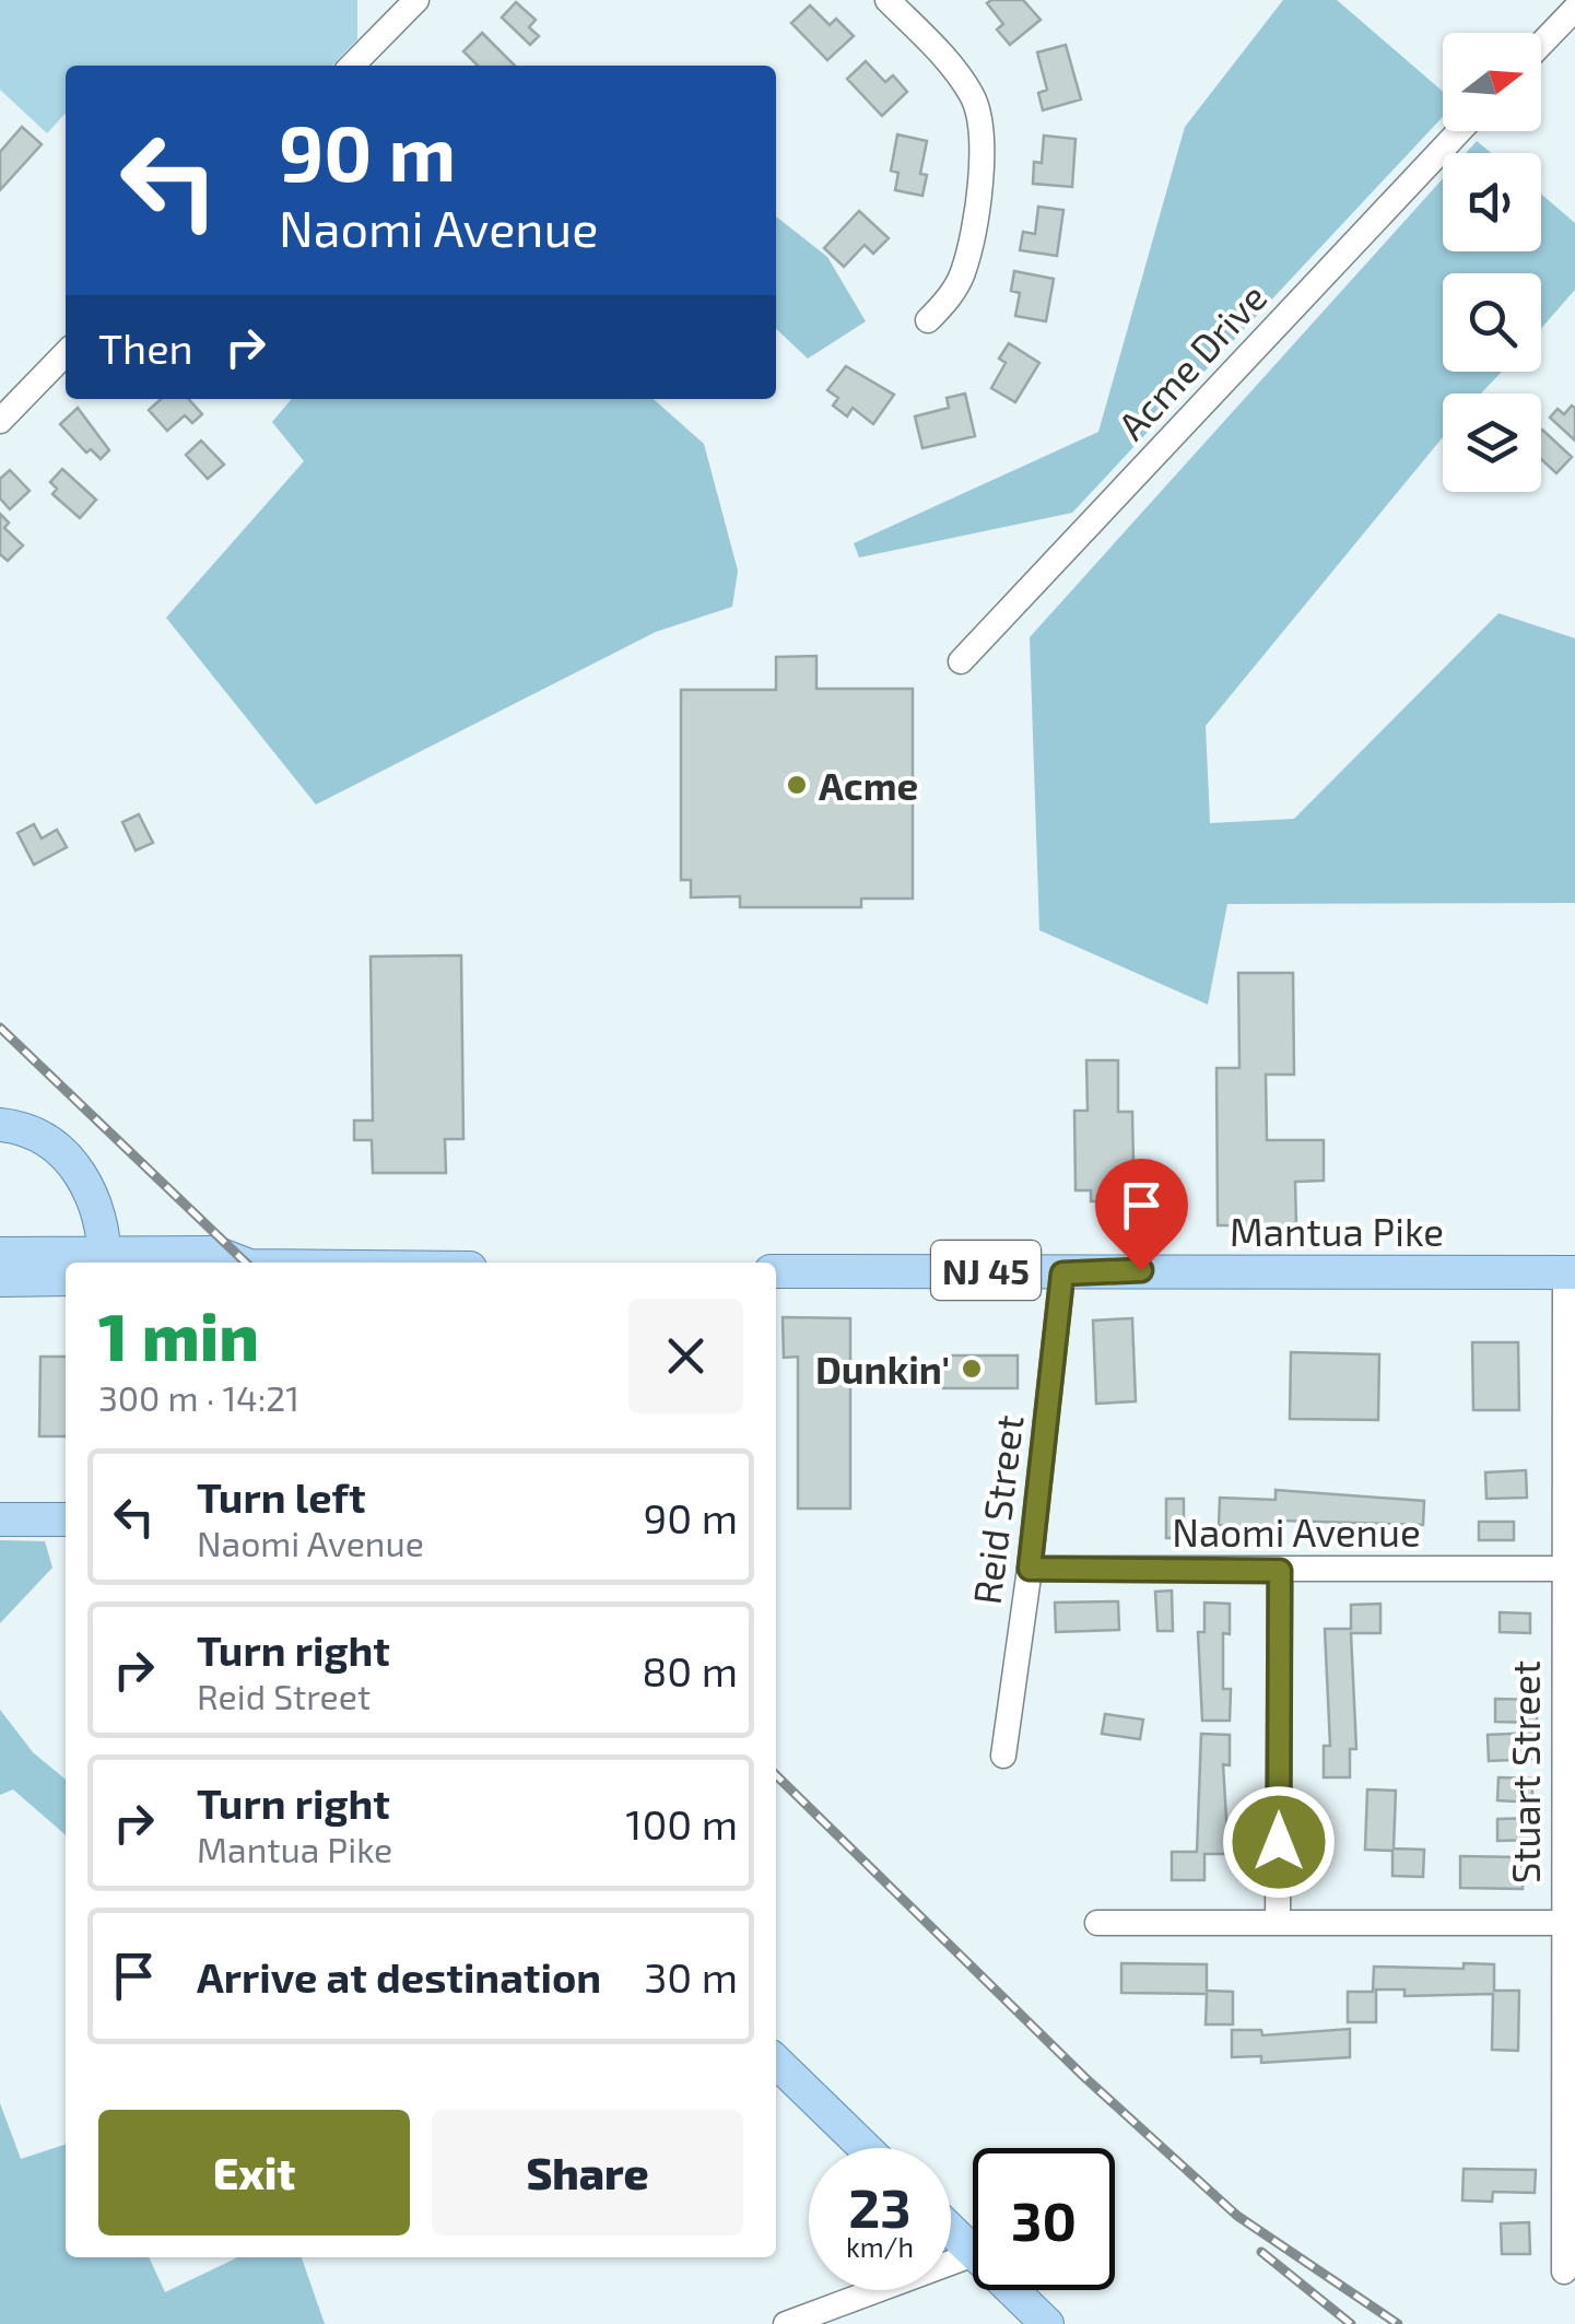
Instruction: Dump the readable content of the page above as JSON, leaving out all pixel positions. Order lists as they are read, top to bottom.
{
  "streets": {
    "main road": ["Mantua Pike", "NJ 45"],
    "street": [
      "Acme Drive",
      "Reid Street",
      "Naomi Avenue",
      "Stuart Street"
    ]
  },
  "crossings": [
    ["Mantua Pike", "Reid Street"],
    ["Mantua Pike", "Stuart Street"],
    ["Reid Street", "Naomi Avenue"],
    ["Naomi Avenue", "Stuart Street"]
  ],
  "places": ["Acme", "Dunkin'"],
  "north": "right",
  "page": {
    "turn": ["90 m", "Naomi Avenue"],
    "then": "Then",
    "heading": ["1 min", "300 m · 14:21"],
    "list": [
      {
        "name": "Turn left",
        "note": "Naomi Avenue",
        "value": "90 m"
      },
      {
        "name": "Turn right",
        "note": "Reid Street",
        "value": "80 m"
      },
      {
        "name": "Turn right",
        "note": "Mantua Pike",
        "value": "100 m"
      },
      {
        "name": "Arrive at destination",
        "value": "30 m"
      }
    ],
    "buttons": ["Exit", "Share"],
    "speed": "23 km/h",
    "limit": "30"
  }
}
